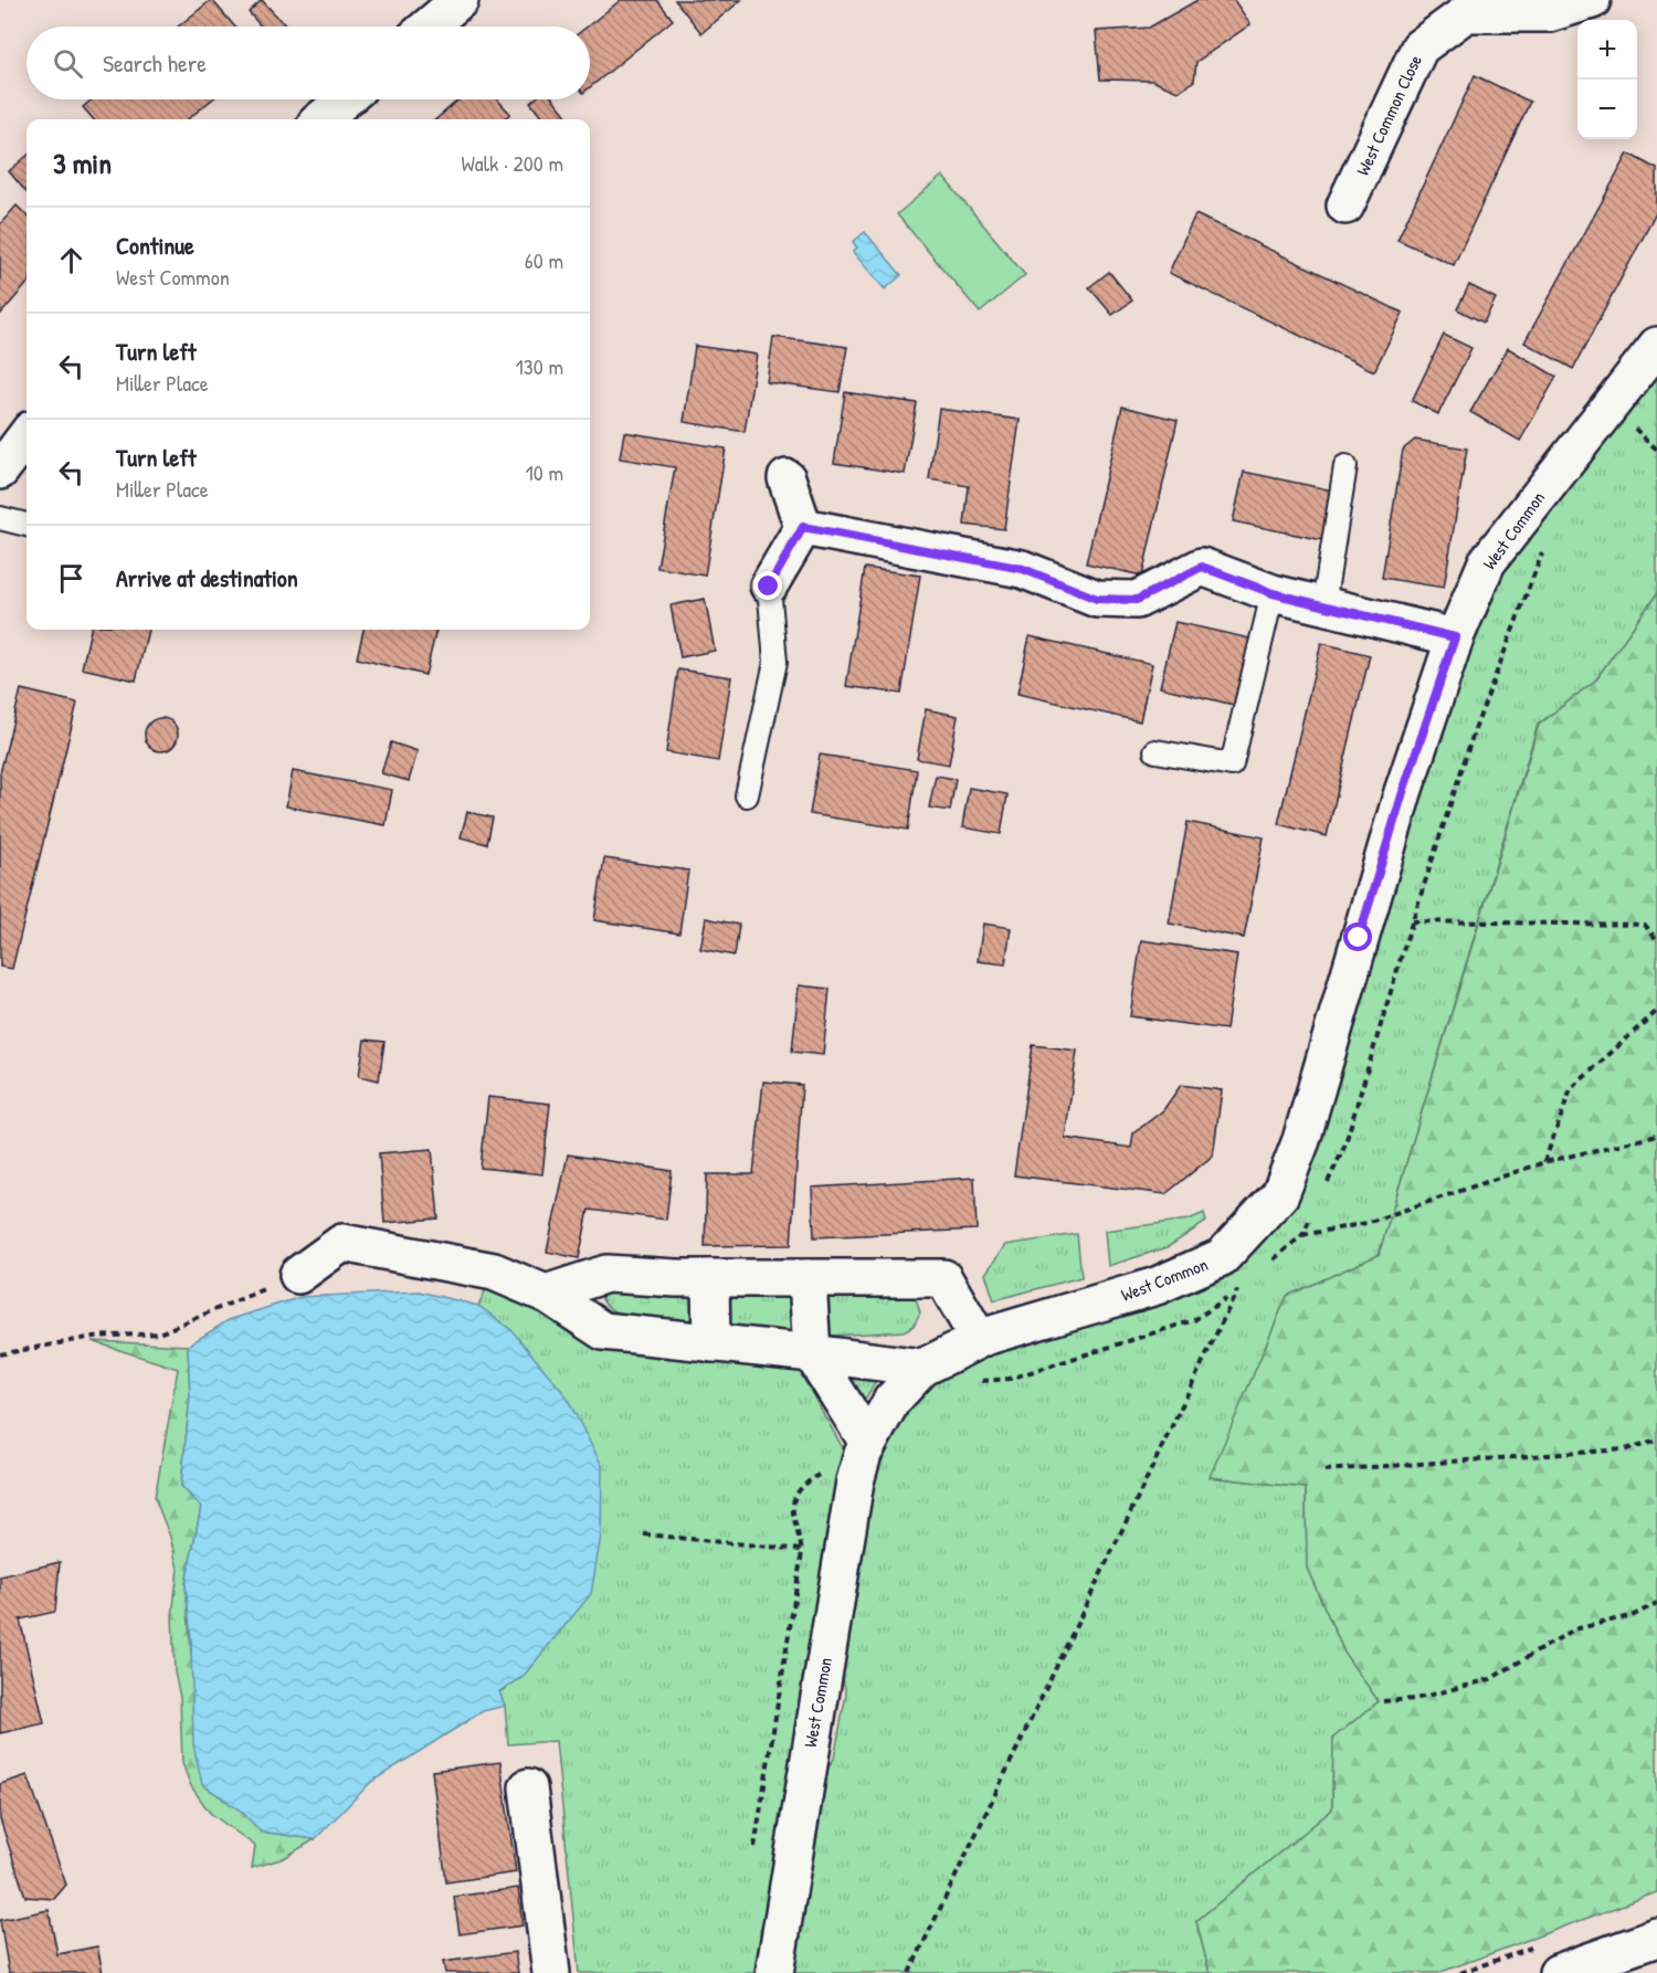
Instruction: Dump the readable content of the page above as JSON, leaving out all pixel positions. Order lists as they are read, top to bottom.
{
  "streets": {
    "street": ["West Common Close", "West Common"]
  },
  "page": {
    "map_buttons": ["+", "−"],
    "search": "Search here",
    "heading": ["3 min", "Walk · 200 m"],
    "list": [
      ["Continue", "West Common", "60 m"],
      ["Turn left", "Miller Place", "130 m"],
      ["Turn left", "Miller Place", "10 m"],
      "Arrive at destination"
    ]
  }
}
